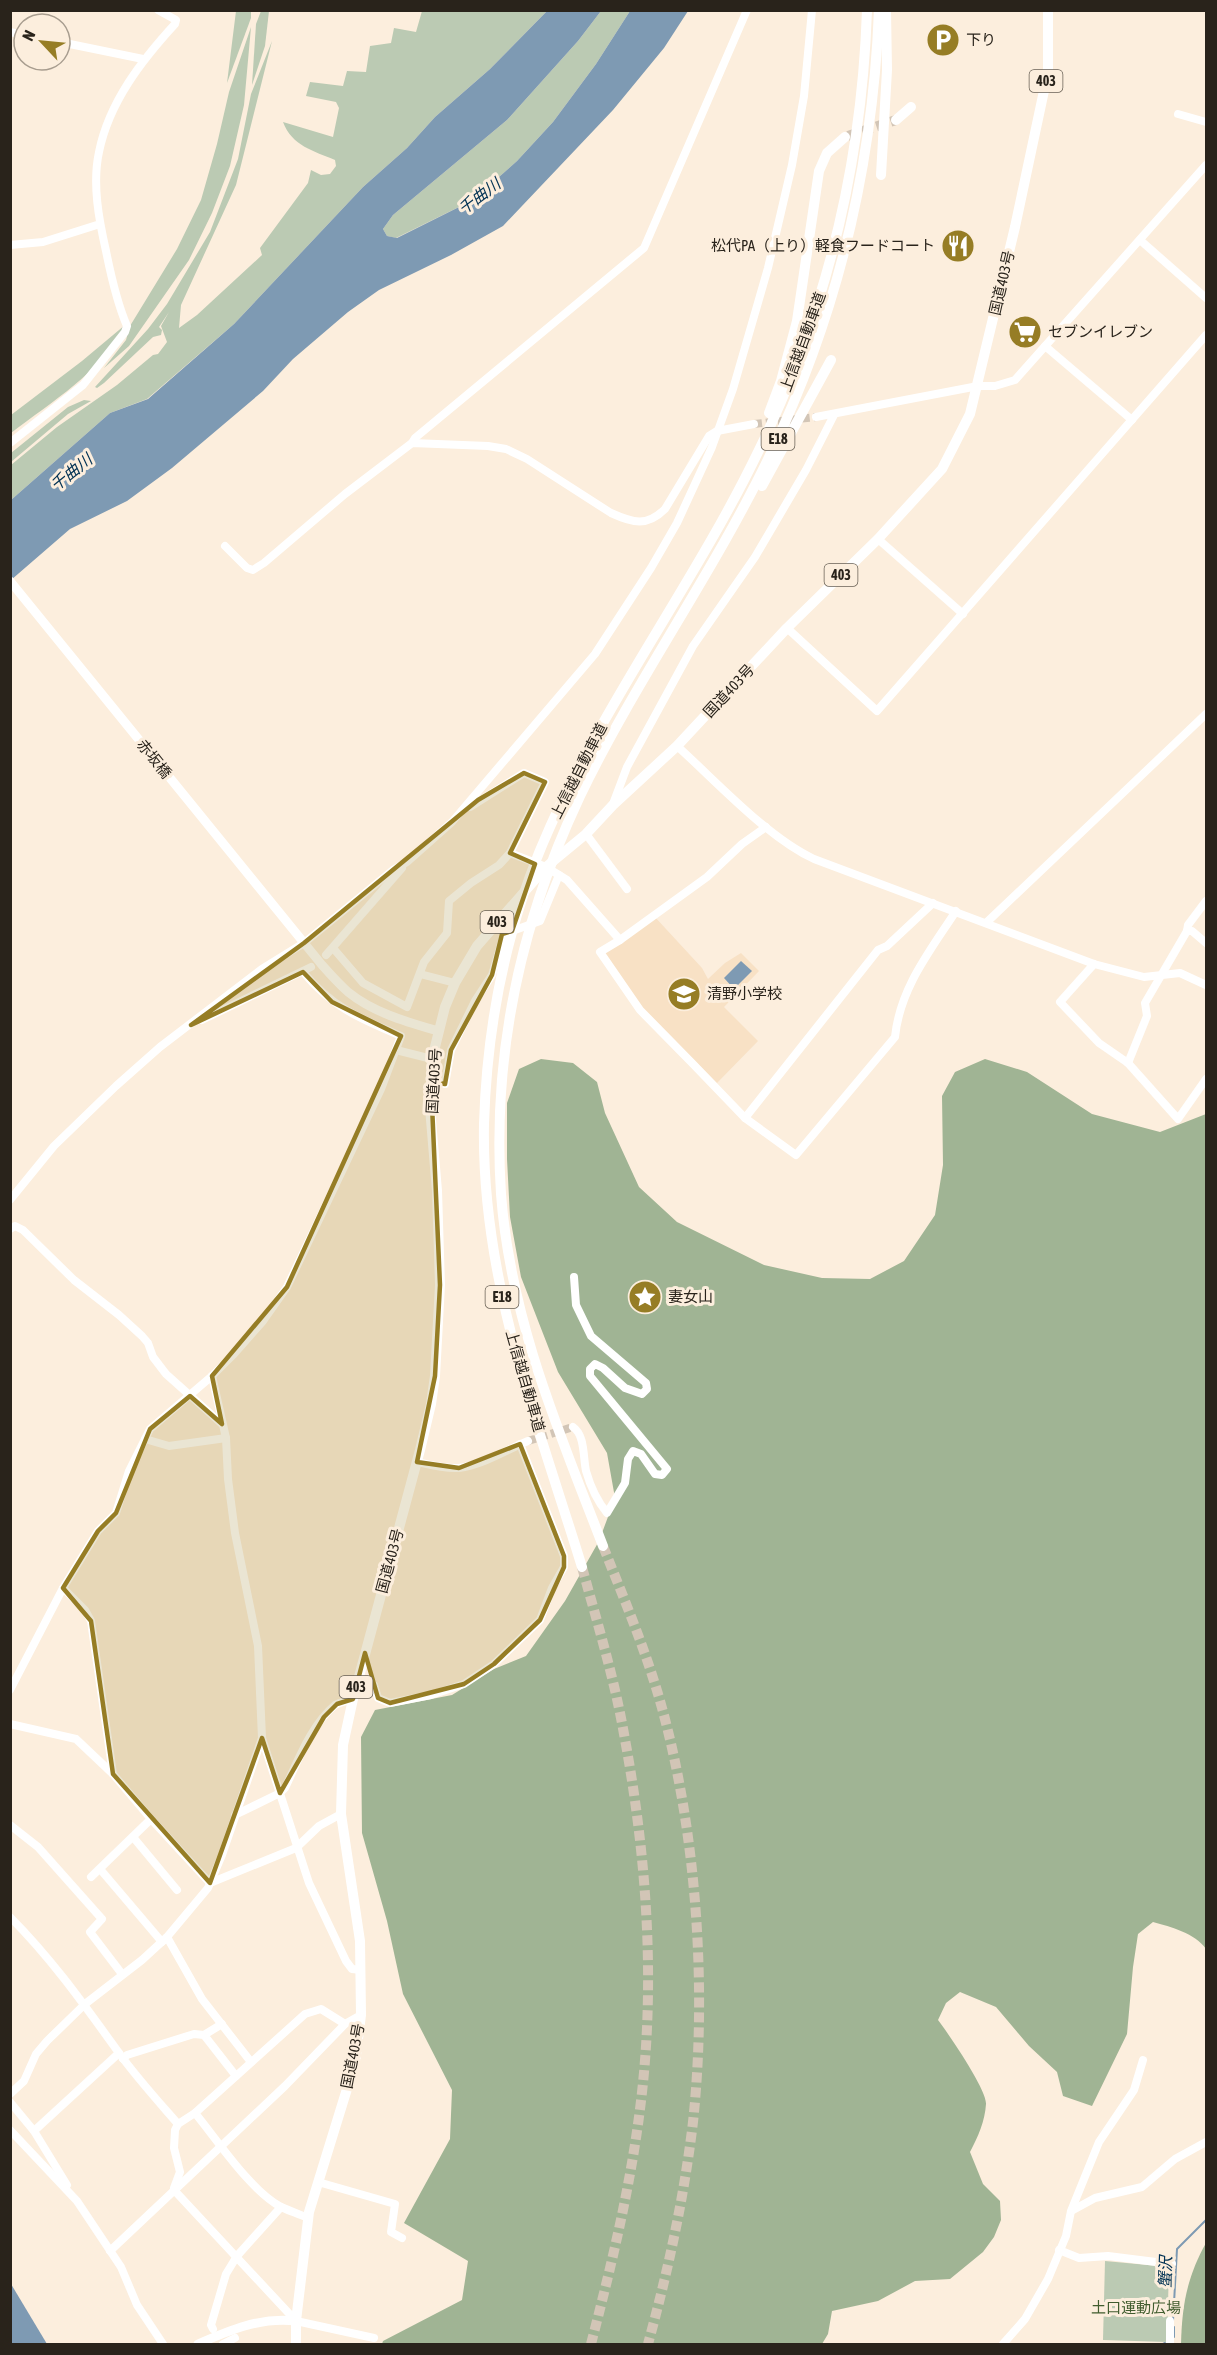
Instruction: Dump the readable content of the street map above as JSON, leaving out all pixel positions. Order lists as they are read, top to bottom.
{
  "streets": {
    "highway": [
      "403",
      "国道403号",
      "上信越自動車道",
      "E18"
    ],
    "main road": ["赤坂橋"]
  },
  "crossings": [
    ["国道403号", "赤坂橋"]
  ],
  "water": ["千曲川", "蟹沢"],
  "parks": ["土口運動広場"],
  "places": {
    "parking": ["下り"],
    "restaurant": ["松代PA（上り）軽食フードコート"],
    "supermarket": ["セブンイレブン"],
    "school or university": ["清野小学校"],
    "place": ["妻女山"]
  },
  "north": "top left"
}
